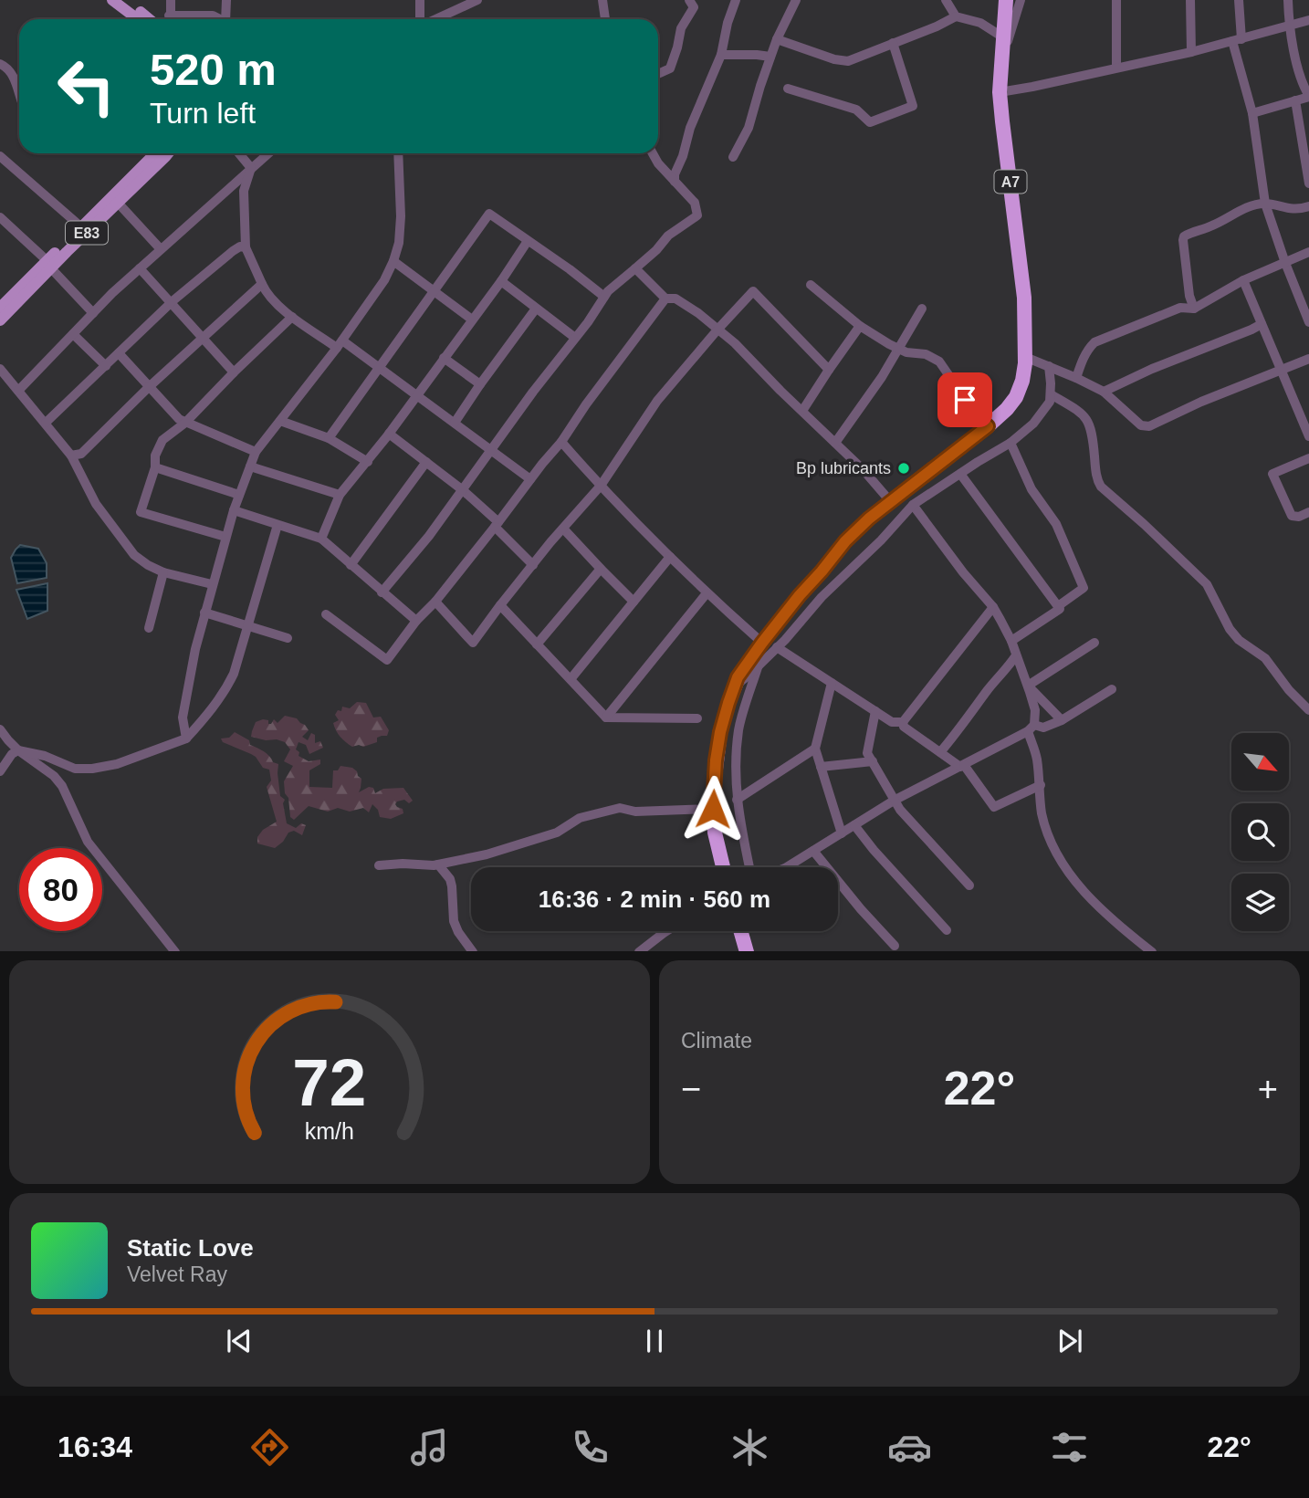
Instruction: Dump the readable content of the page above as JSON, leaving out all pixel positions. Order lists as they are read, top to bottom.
{
  "streets": {
    "highway": ["A7"],
    "main road": ["E83"]
  },
  "places": ["Bp lubricants"],
  "north": "bottom right",
  "page": {
    "turn": ["520 m", "Turn left"],
    "limit": "80",
    "trip": "16:36 · 2 min · 560 m",
    "tile": "Climate",
    "heat": ["−", "22°", "+"],
    "song": ["Static Love", "Velvet Ray"],
    "tabs": ["16:34", "22°"],
    "gauge": ["72", "km/h"]
  }
}
